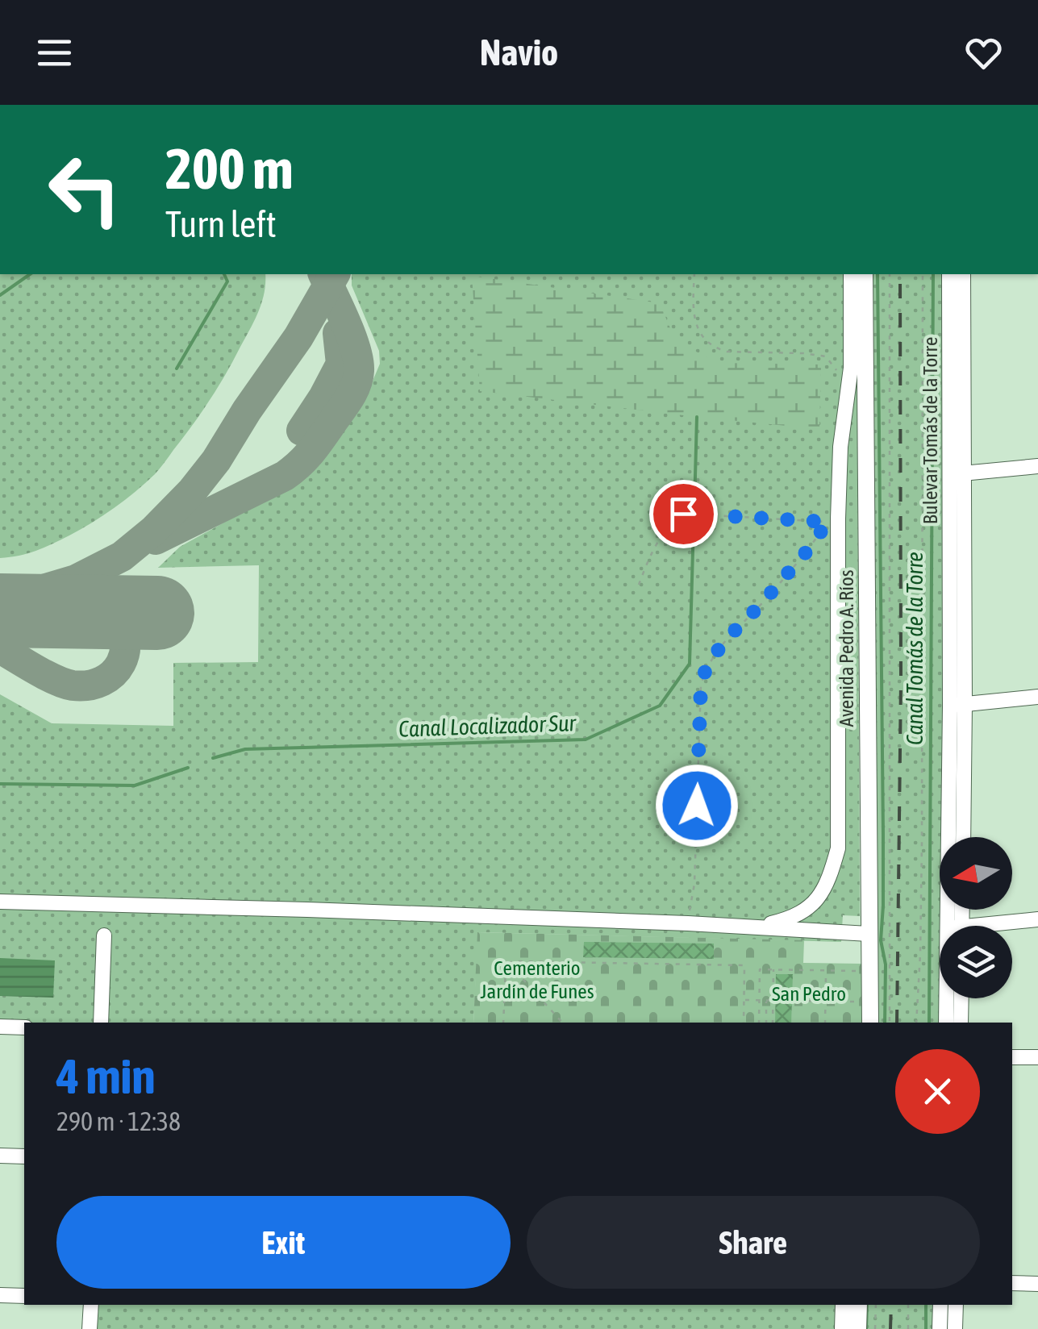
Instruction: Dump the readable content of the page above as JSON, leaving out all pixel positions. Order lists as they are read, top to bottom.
{
  "streets": {
    "main road": ["Avenida Pedro A. Ríos"],
    "street": ["Bulevar Tomás de la Torre"]
  },
  "water": ["Canal Tomás de la Torre", "Canal Localizador Sur"],
  "parks": ["Cementerio Jardín de Funes", "San Pedro"],
  "north": "left",
  "page": {
    "header": "Navio",
    "turn": ["200 m", "Turn left"],
    "heading": ["4 min", "290 m · 12:38"],
    "buttons": ["Exit", "Share"]
  }
}
